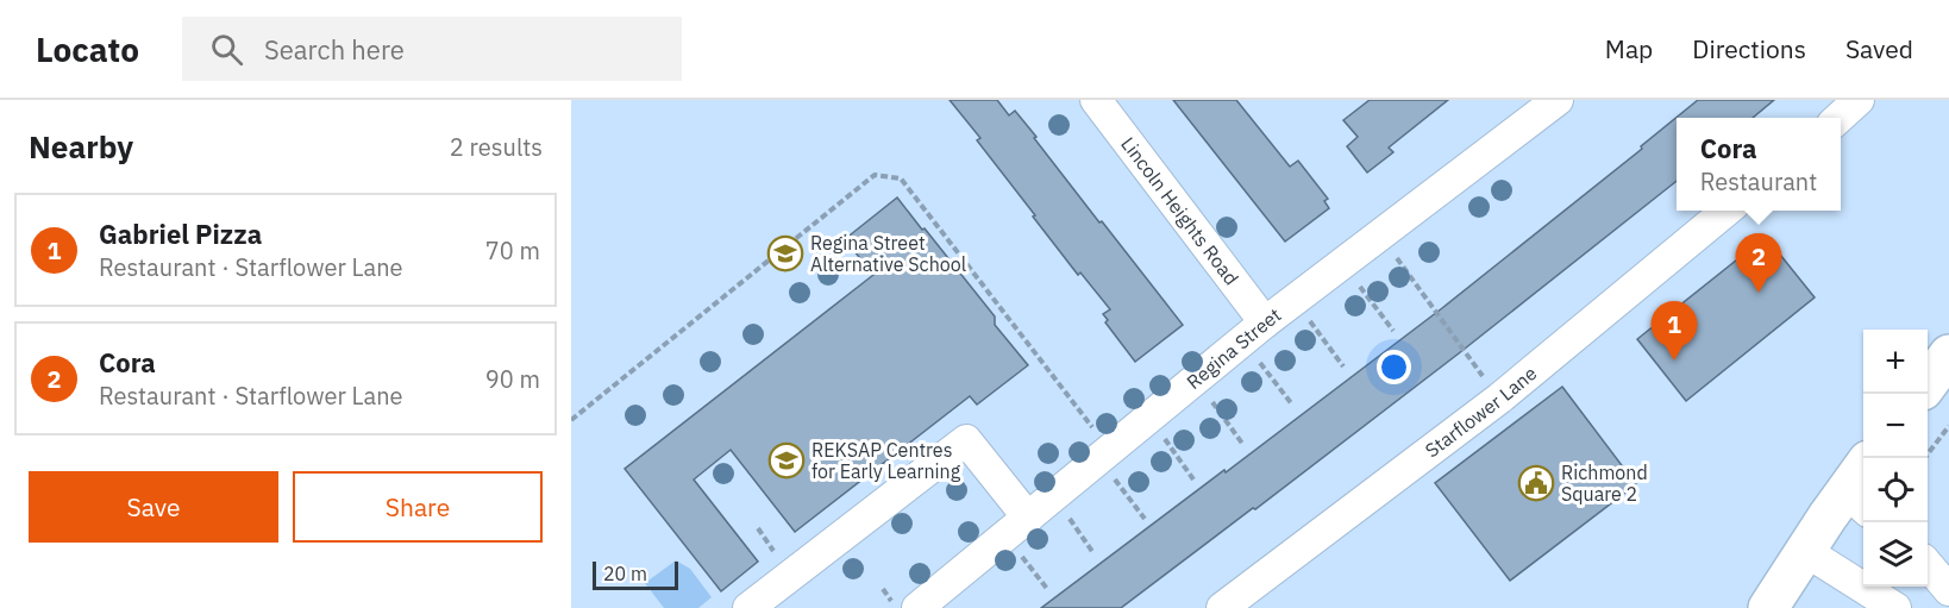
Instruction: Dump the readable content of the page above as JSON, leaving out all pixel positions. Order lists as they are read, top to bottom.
{
  "streets": {
    "street": ["Lincoln Heights Road", "Regina Street", "Starflower Lane"]
  },
  "crossings": [
    ["Lincoln Heights Road", "Regina Street"]
  ],
  "places": {
    "school or university": ["Regina Street Alternative School", "REKSAP Centres for Early Learning"],
    "public building": ["Richmond Square 2"]
  },
  "scale_bar": "20 m",
  "page": {
    "header": "Locato",
    "search": "Search here",
    "nav": ["Map", "Directions", "Saved"],
    "heading": ["Nearby", "2 results"],
    "popup": ["Cora", "Restaurant"],
    "list": [
      {
        "mark": "1",
        "name": "Gabriel Pizza",
        "note": "Restaurant · Starflower Lane",
        "value": "70 m"
      },
      {
        "mark": "2",
        "name": "Cora",
        "note": "Restaurant · Starflower Lane",
        "value": "90 m"
      }
    ],
    "pins": ["2", "1"],
    "map_buttons": ["+", "−"],
    "buttons": ["Save", "Share"],
    "scale": "20 m"
  }
}
